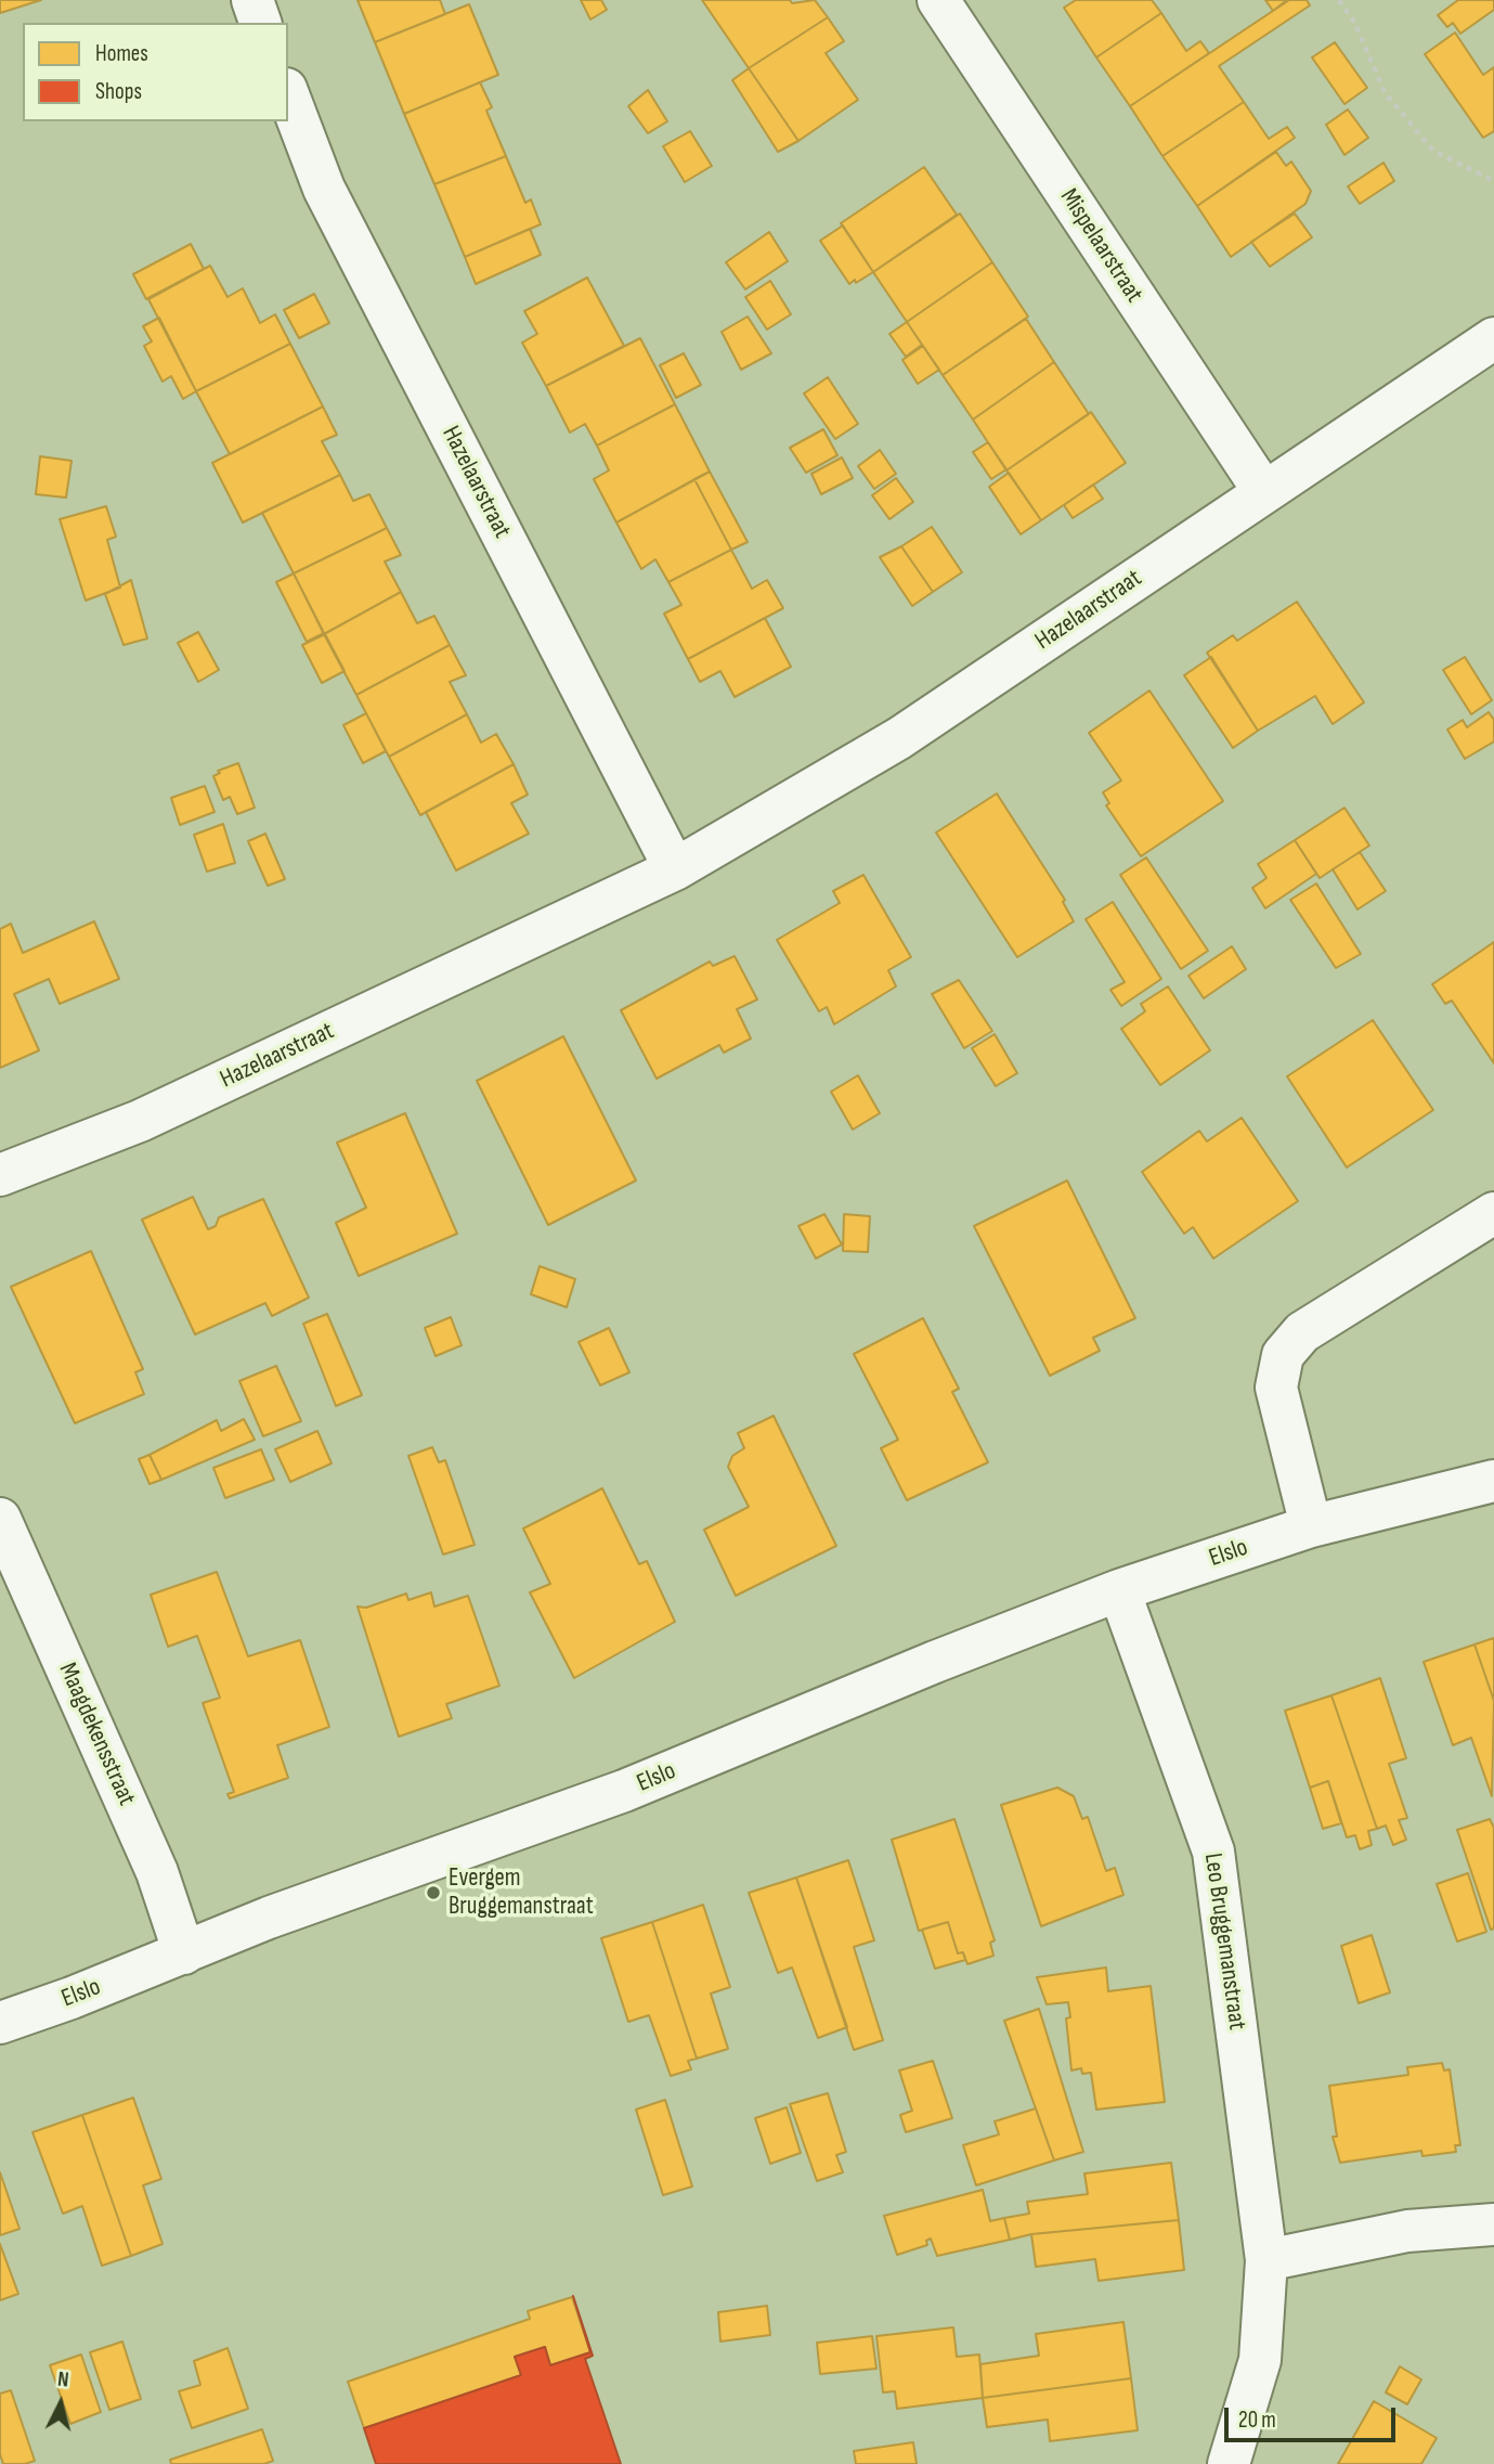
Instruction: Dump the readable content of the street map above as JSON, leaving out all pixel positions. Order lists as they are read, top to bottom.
{
  "streets": {
    "street": [
      "Mispelaarstraat",
      "Hazelaarstraat",
      "Elslo",
      "Maagdekensstraat",
      "Leo Bruggemanstraat"
    ]
  },
  "crossings": [
    ["Mispelaarstraat", "Hazelaarstraat"],
    ["Elslo", "Maagdekensstraat"],
    ["Elslo", "Leo Bruggemanstraat"]
  ],
  "places": ["Evergem Bruggemanstraat"],
  "legend": ["Homes", "Shops"],
  "scale_bar": "20 m",
  "north": "top"
}
